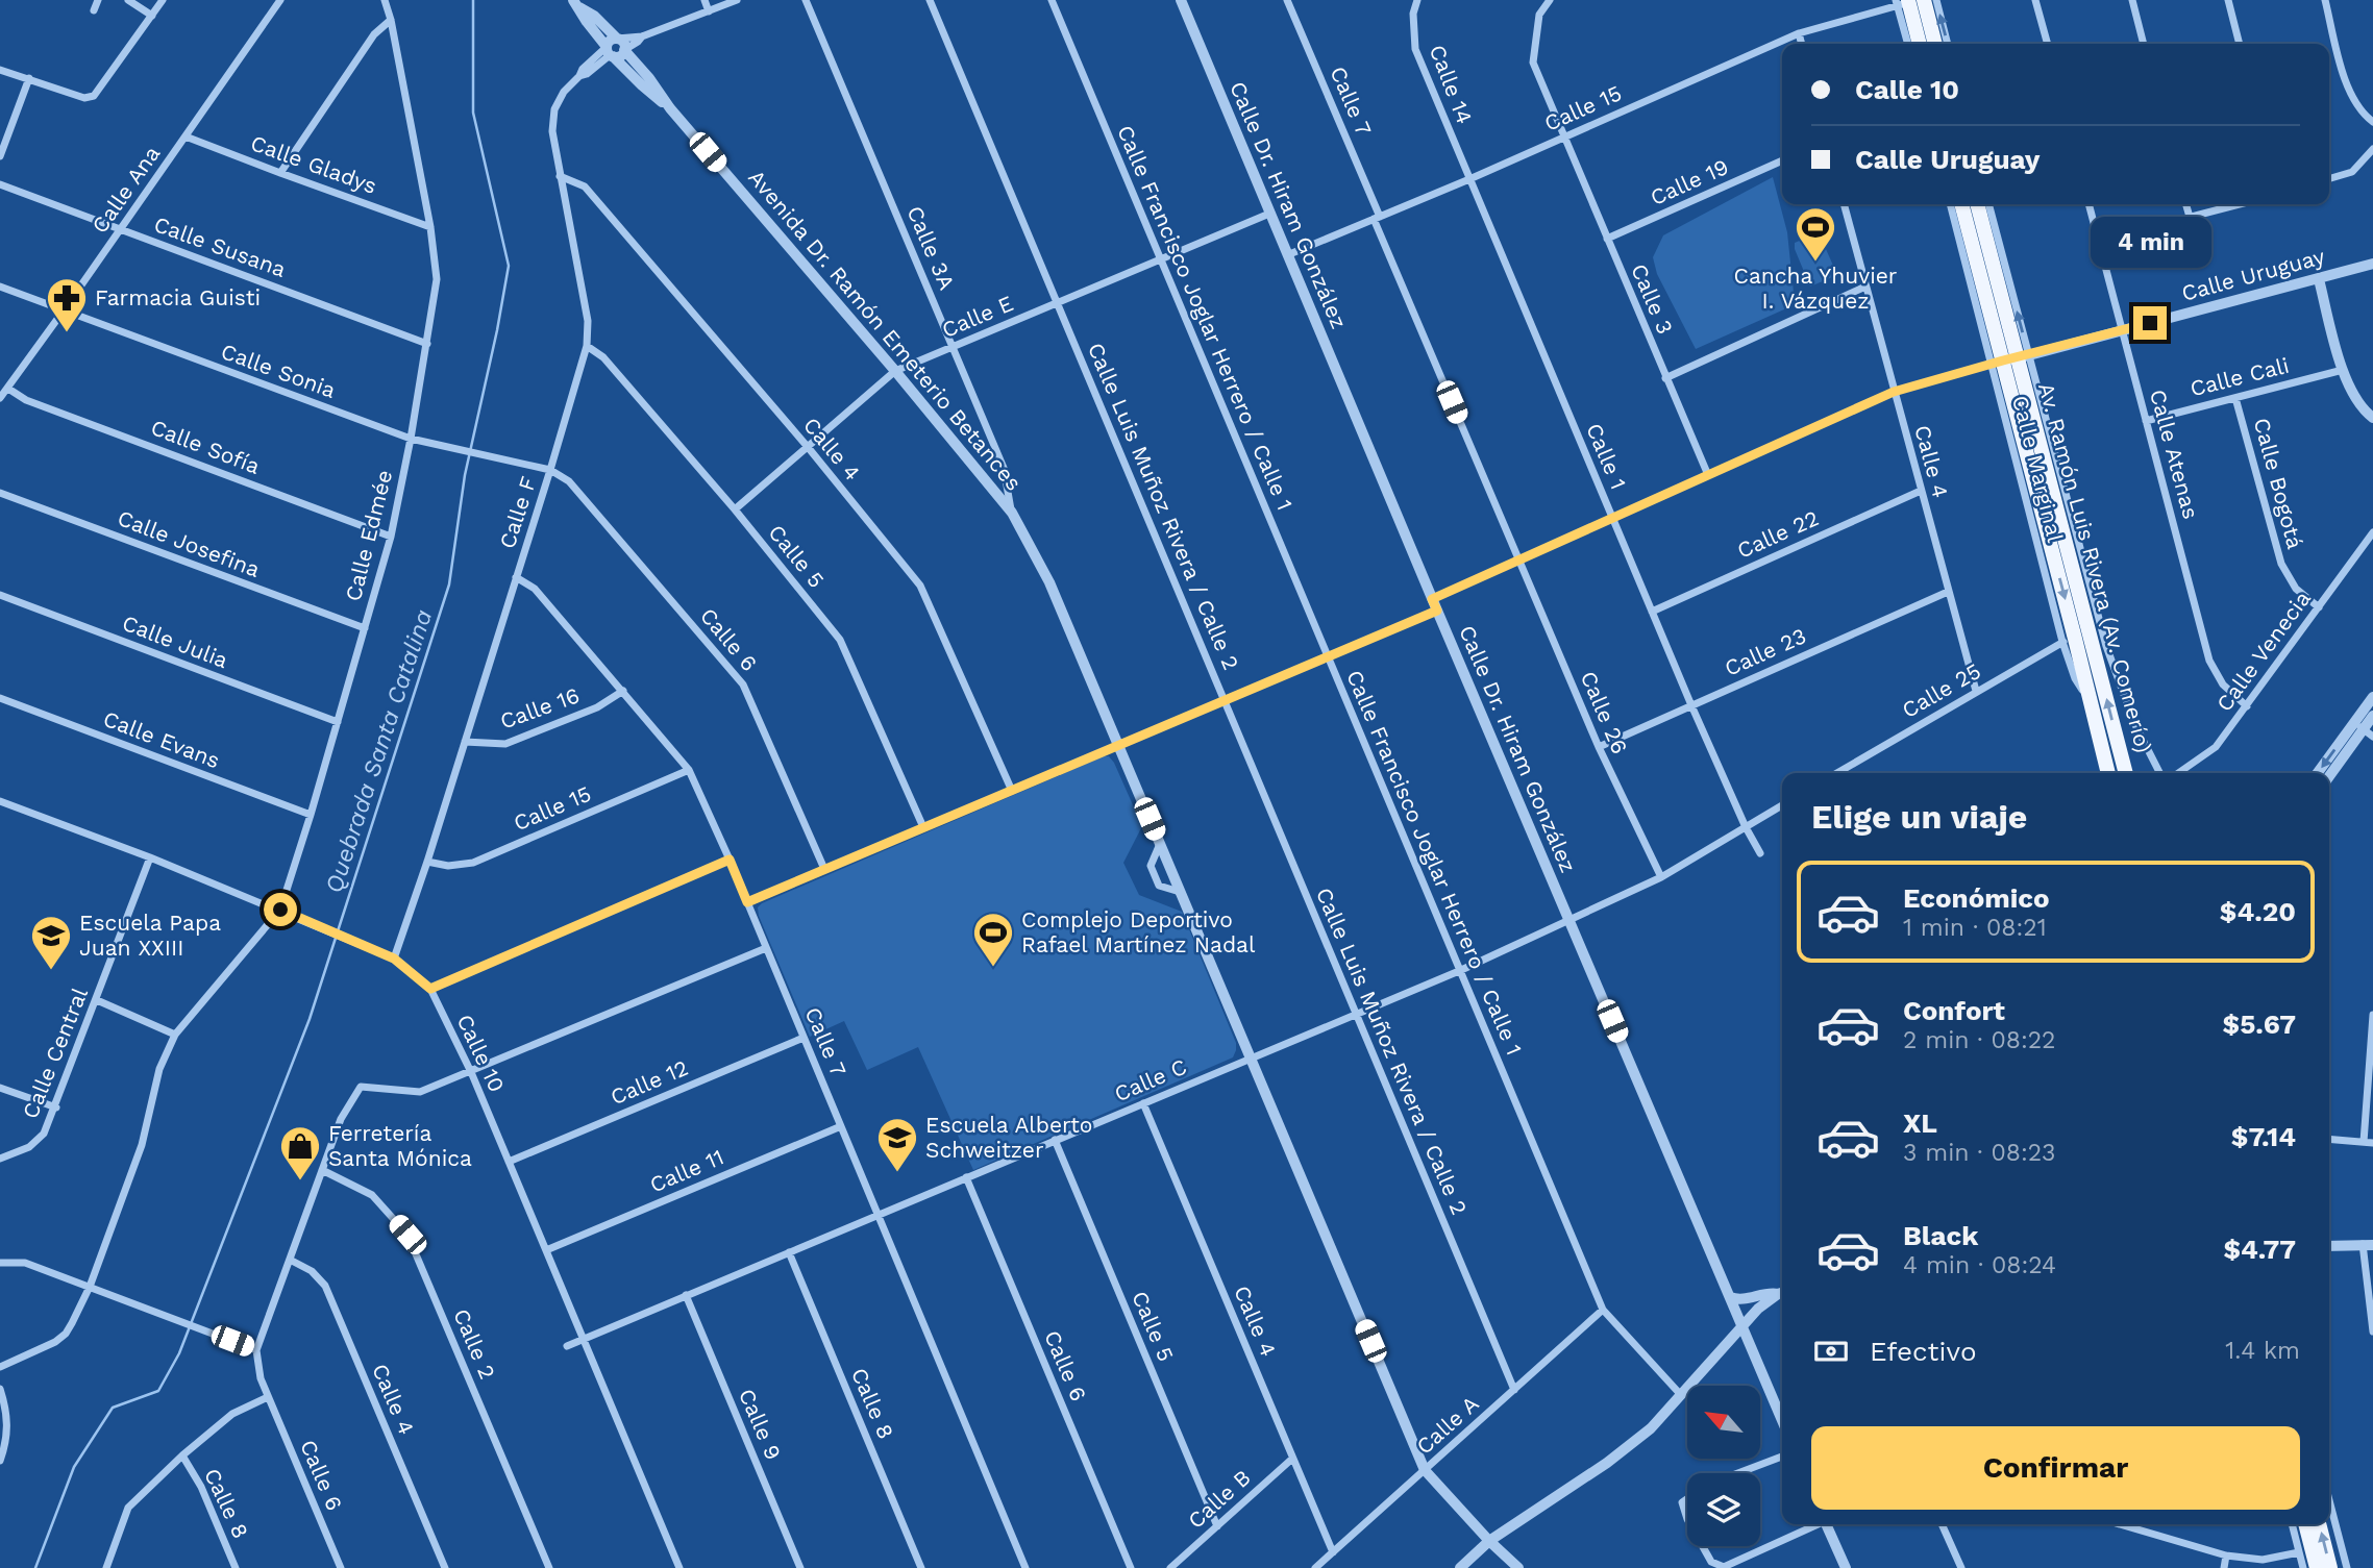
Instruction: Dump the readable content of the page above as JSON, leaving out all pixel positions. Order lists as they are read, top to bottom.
{
  "streets": {
    "main road": ["Av. Ramón Luis Rivera (Av. Comerío)"],
    "street": [
      "Calle 14",
      "Calle 7",
      "Calle 15",
      "Calle Gladys",
      "Calle 19",
      "Calle Ana",
      "Calle Dr. Hiram González",
      "Calle Susana",
      "Calle 3A",
      "Calle Uruguay",
      "Calle 3",
      "Calle E",
      "Calle Francisco Joglar Herrero / Calle 1",
      "Avenida Dr. Ramón Emeterio Betances",
      "Calle Sonia",
      "Calle Cali",
      "Calle Sofía",
      "Calle 4",
      "Calle Atenas",
      "Calle 1",
      "Calle Marginal",
      "Calle Bogotá",
      "Calle Luis Muñoz Rivera / Calle 2",
      "Calle F",
      "Calle 22",
      "Calle Edmée",
      "Calle Josefina",
      "Calle 5",
      "Calle 6",
      "Calle Julia",
      "Calle Venecia",
      "Calle 23",
      "Calle 25",
      "Calle 16",
      "Calle 26",
      "Calle Evans",
      "Calle Central",
      "Calle 10",
      "Calle C",
      "Calle 12",
      "Calle 11",
      "Calle 2",
      "Calle 8",
      "Calle 9",
      "Calle A",
      "Calle B"
    ]
  },
  "crossings": [
    ["Calle 14", "Calle 15"],
    ["Calle 14", "Calle 1"],
    ["Calle 7", "Calle 15"],
    ["Calle 7", "Calle F"],
    ["Calle 7", "Calle 16"],
    ["Calle 7", "Calle 26"],
    ["Calle 7", "Calle C"],
    ["Calle 7", "Calle 12"],
    ["Calle 7", "Calle 11"],
    ["Calle 15", "Calle Dr. Hiram González"],
    ["Calle 15", "Calle 3"],
    ["Calle 15", "Calle 1"],
    ["Calle 15", "Calle F"],
    ["Calle Gladys", "Calle Ana"],
    ["Calle Gladys", "Calle Edmée"],
    ["Calle 19", "Calle 3"],
    ["Calle Ana", "Calle Susana"],
    ["Calle Ana", "Calle Sonia"],
    ["Calle Ana", "Calle Sofía"],
    ["Calle Dr. Hiram González", "Calle E"],
    ["Calle Dr. Hiram González", "Calle C"],
    ["Calle Susana", "Calle Edmée"],
    ["Calle 3A", "Calle E"],
    ["Calle 3A", "Avenida Dr. Ramón Emeterio Betances"],
    ["Calle Uruguay", "Calle Atenas"],
    ["Calle Uruguay", "Calle Marginal"],
    ["Calle Uruguay", "Av. Ramón Luis Rivera (Av. Comerío)"],
    ["Calle E", "Calle Francisco Joglar Herrero / Calle 1"],
    ["Calle E", "Avenida Dr. Ramón Emeterio Betances"],
    ["Calle E", "Calle 4"],
    ["Calle E", "Calle Luis Muñoz Rivera / Calle 2"],
    ["Calle E", "Calle 5"],
    ["Calle Francisco Joglar Herrero / Calle 1", "Calle C"],
    ["Calle Francisco Joglar Herrero / Calle 1", "Calle A"],
    ["Avenida Dr. Ramón Emeterio Betances", "Calle F"],
    ["Avenida Dr. Ramón Emeterio Betances", "Calle C"],
    ["Avenida Dr. Ramón Emeterio Betances", "Calle A"],
    ["Calle Sonia", "Calle F"],
    ["Calle Sonia", "Calle Edmée"],
    ["Calle Sonia", "Calle 6"],
    ["Calle Cali", "Calle Atenas"],
    ["Calle Cali", "Calle Bogotá"],
    ["Calle Sofía", "Calle Edmée"],
    ["Calle 4", "Calle F"],
    ["Calle 4", "Calle 22"],
    ["Calle 4", "Calle 23"],
    ["Calle 4", "Calle 25"],
    ["Calle 4", "Calle C"],
    ["Calle 4", "Calle A"],
    ["Calle 4", "Calle B"],
    ["Calle Atenas", "Calle Venecia"],
    ["Calle 1", "Calle 22"],
    ["Calle 1", "Calle 23"],
    ["Calle Marginal", "Av. Ramón Luis Rivera (Av. Comerío)"],
    ["Calle Bogotá", "Calle Venecia"],
    ["Calle Luis Muñoz Rivera / Calle 2", "Calle C"],
    ["Calle Luis Muñoz Rivera / Calle 2", "Calle A"],
    ["Calle F", "Calle 5"],
    ["Calle F", "Calle 6"],
    ["Calle F", "Calle 16"],
    ["Calle F", "Calle 10"],
    ["Calle Edmée", "Calle Josefina"],
    ["Calle Edmée", "Calle Julia"],
    ["Calle Edmée", "Calle Evans"],
    ["Calle Edmée", "Calle 10"],
    ["Calle 5", "Calle C"],
    ["Calle 5", "Calle B"],
    ["Av. Ramón Luis Rivera (Av. Comerío)", "Calle 25"],
    ["Calle 6", "Calle C"],
    ["Calle 23", "Calle 26"],
    ["Calle Central", "Calle 10"],
    ["Calle 10", "Calle C"],
    ["Calle 10", "Calle 12"],
    ["Calle 10", "Calle 11"],
    ["Calle C", "Calle 8"],
    ["Calle C", "Calle 9"]
  ],
  "water": ["Quebrada Santa Catalina"],
  "places": {
    "sports": ["Cancha Yhuvier I. Vázquez", "Complejo Deportivo Rafael Martínez Nadal"],
    "pharmacy": ["Farmacia Guisti"],
    "school or university": ["Escuela Papa Juan XXIII", "Escuela Alberto Schweitzer"],
    "shop": ["Ferretería Santa Mónica"]
  },
  "north": "top left",
  "page": {
    "banner": ["Calle 10", "Calle Uruguay"],
    "bubble": "4 min",
    "heading": "Elige un viaje",
    "list": [
      {
        "name": "Económico",
        "note": "1 min · 08:21",
        "value": "$4.20"
      },
      {
        "name": "Confort",
        "note": "2 min · 08:22",
        "value": "$5.67"
      },
      {
        "name": "XL",
        "note": "3 min · 08:23",
        "value": "$7.14"
      },
      {
        "name": "Black",
        "note": "4 min · 08:24",
        "value": "$4.77"
      }
    ],
    "pay": ["Efectivo", "1.4 km"],
    "buttons": "Confirmar"
  }
}
